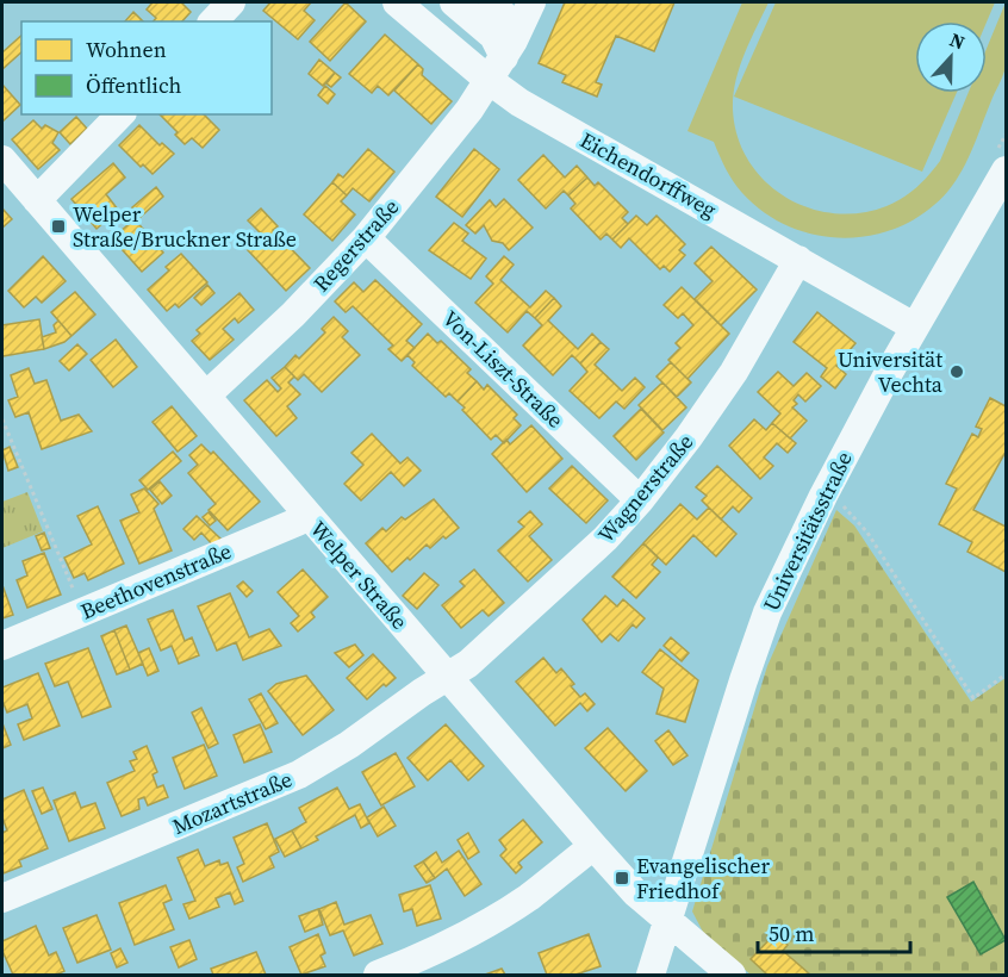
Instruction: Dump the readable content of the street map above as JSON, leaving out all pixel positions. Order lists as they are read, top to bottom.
{
  "streets": {
    "street": [
      "Eichendorffweg",
      "Regerstraße",
      "Von-Liszt-Straße",
      "Wagnerstraße",
      "Universitätsstraße",
      "Welper Straße",
      "Beethovenstraße",
      "Mozartstraße"
    ]
  },
  "crossings": [
    ["Eichendorffweg", "Regerstraße"],
    ["Eichendorffweg", "Wagnerstraße"],
    ["Eichendorffweg", "Universitätsstraße"],
    ["Regerstraße", "Von-Liszt-Straße"],
    ["Regerstraße", "Welper Straße"],
    ["Von-Liszt-Straße", "Wagnerstraße"],
    ["Wagnerstraße", "Welper Straße"],
    ["Wagnerstraße", "Mozartstraße"],
    ["Universitätsstraße", "Welper Straße"],
    ["Welper Straße", "Beethovenstraße"],
    ["Welper Straße", "Mozartstraße"]
  ],
  "places": {
    "transit": ["Welper Straße/Bruckner Straße", "Evangelischer Friedhof"],
    "other": ["Universität Vechta"]
  },
  "legend": ["Wohnen", "Öffentlich"],
  "scale_bar": "50 m",
  "north": "top"
}
